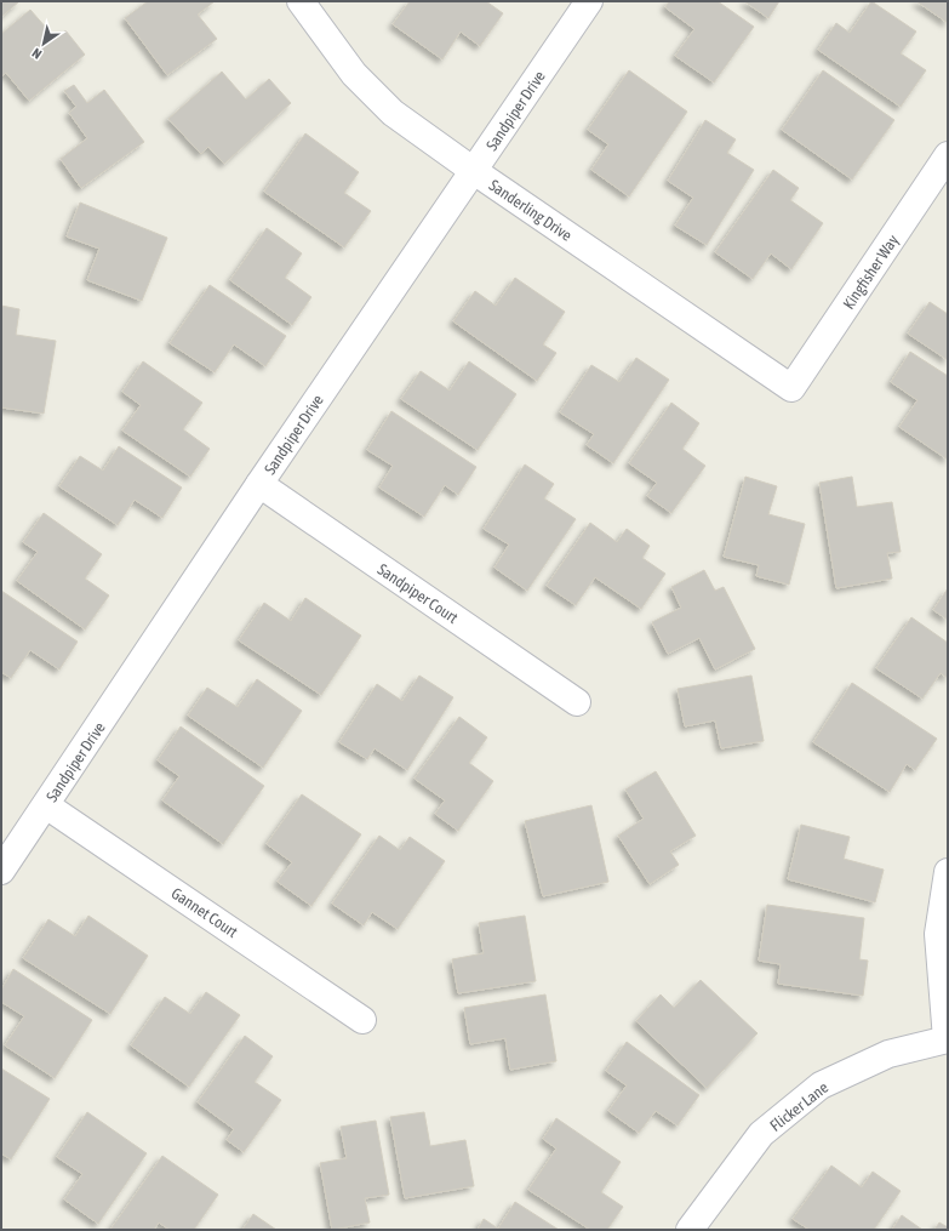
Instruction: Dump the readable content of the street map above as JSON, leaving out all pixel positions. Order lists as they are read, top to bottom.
{
  "streets": {
    "street": [
      "Sandpiper Drive",
      "Sanderling Drive",
      "Kingfisher Way",
      "Sandpiper Court",
      "Gannet Court",
      "Flicker Lane"
    ]
  },
  "crossings": [
    ["Sandpiper Drive", "Sanderling Drive"],
    ["Sandpiper Drive", "Sandpiper Court"],
    ["Sandpiper Drive", "Gannet Court"],
    ["Sanderling Drive", "Kingfisher Way"]
  ],
  "north": "bottom left"
}
